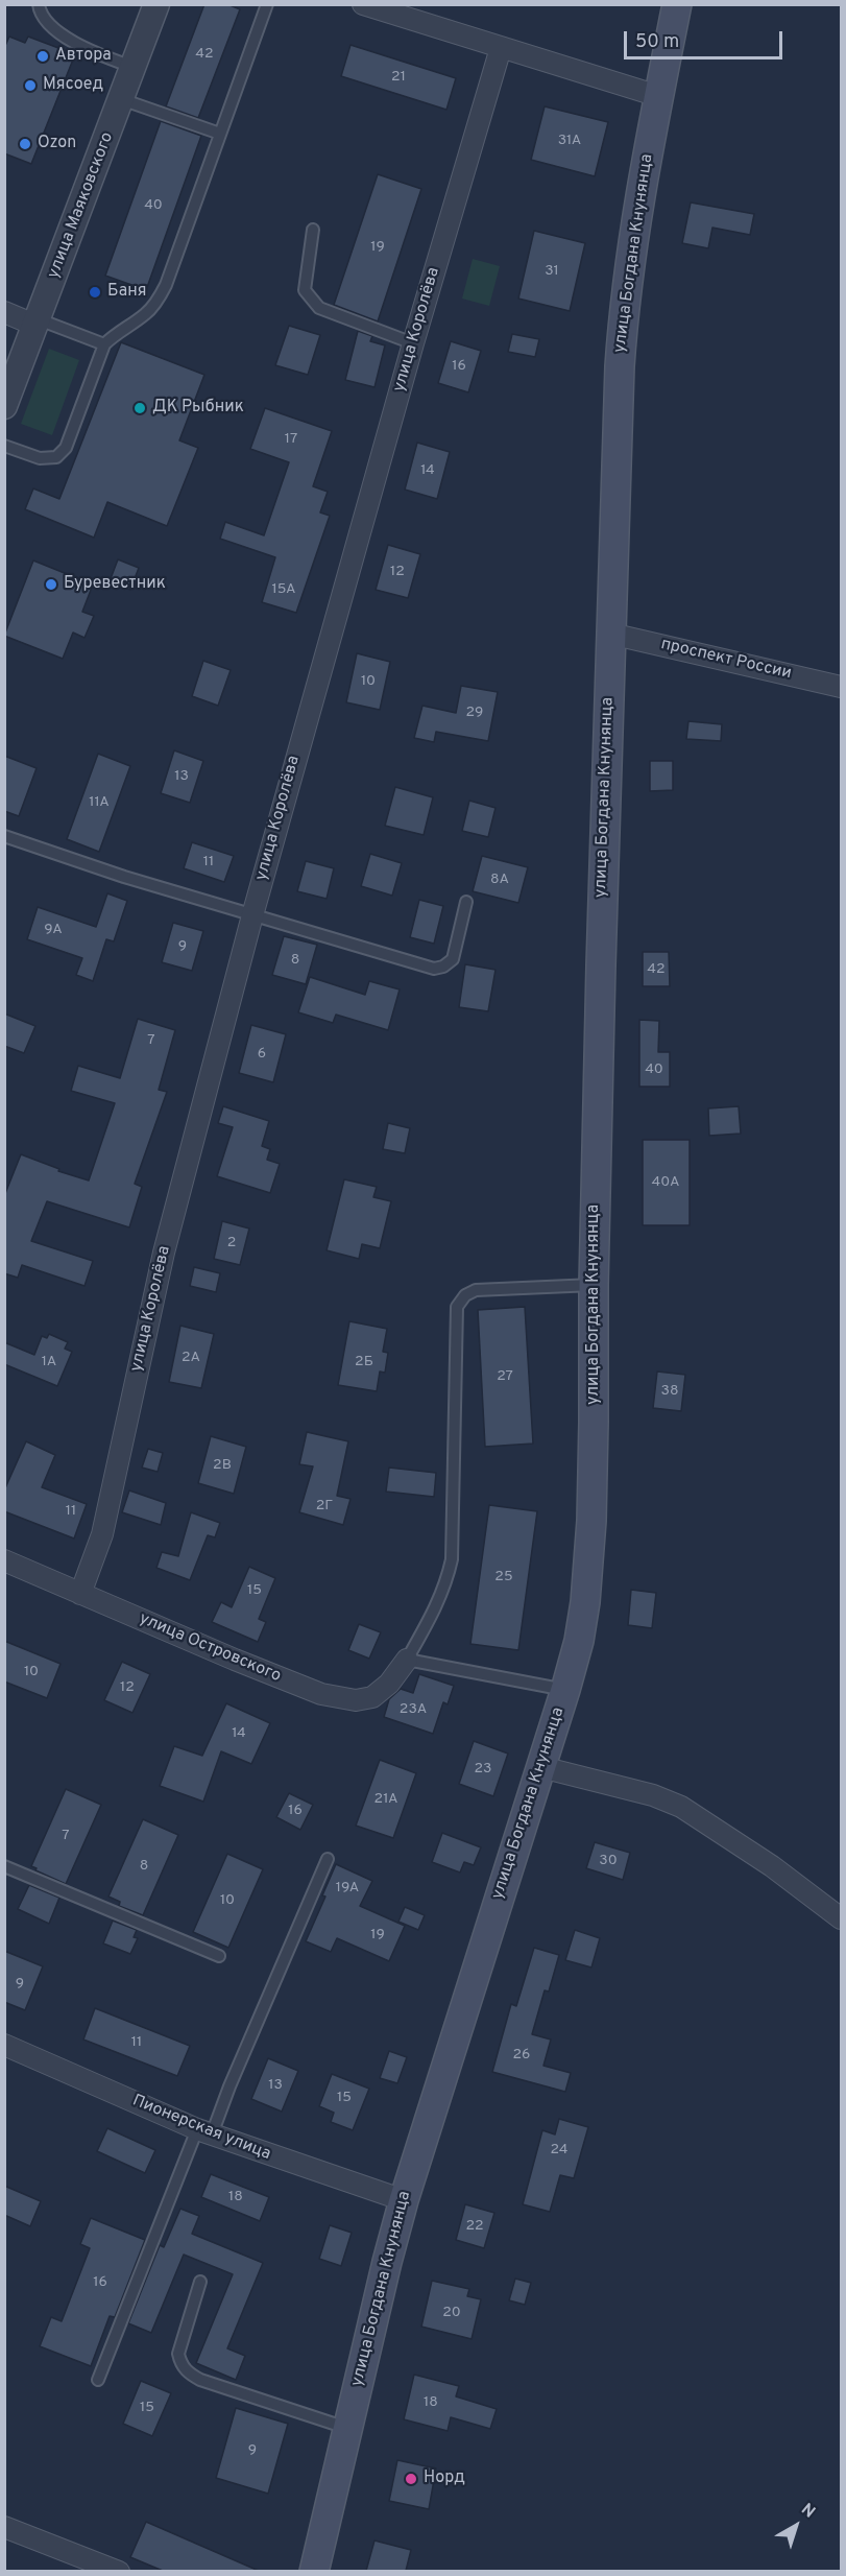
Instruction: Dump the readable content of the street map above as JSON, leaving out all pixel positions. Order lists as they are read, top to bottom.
{
  "streets": {
    "main road": ["улица Богдана Кнунянца"],
    "street": [
      "улица Маяковского",
      "улица Королёва",
      "проспект России",
      "улица Островского",
      "Пионерская улица"
    ]
  },
  "crossings": [
    ["улица Богдана Кнунянца", "проспект России"],
    ["улица Богдана Кнунянца", "Пионерская улица"],
    ["улица Королёва", "улица Островского"]
  ],
  "places": [
    "Автора",
    "Мясоед",
    "Ozon",
    "Баня",
    "ДК Рыбник",
    "Буревестник",
    "Норд"
  ],
  "house_numbers": [
    "42",
    "21",
    "31А",
    "40",
    "19",
    "31",
    "16",
    "17",
    "14",
    "12",
    "15А",
    "10",
    "29",
    "13",
    "11А",
    "11",
    "8А",
    "9А",
    "9",
    "8",
    "42",
    "7",
    "6",
    "40",
    "40А",
    "2",
    "2А",
    "1А",
    "2Б",
    "27",
    "38",
    "2В",
    "2Г",
    "11",
    "25",
    "15",
    "10",
    "12",
    "23А",
    "14",
    "23",
    "21А",
    "16",
    "7",
    "30",
    "8",
    "19А",
    "10",
    "19",
    "9",
    "11",
    "26",
    "13",
    "15",
    "24",
    "18",
    "22",
    "16",
    "20",
    "18",
    "15",
    "9"
  ],
  "scale_bar": "50 m",
  "north": "top right"
}
